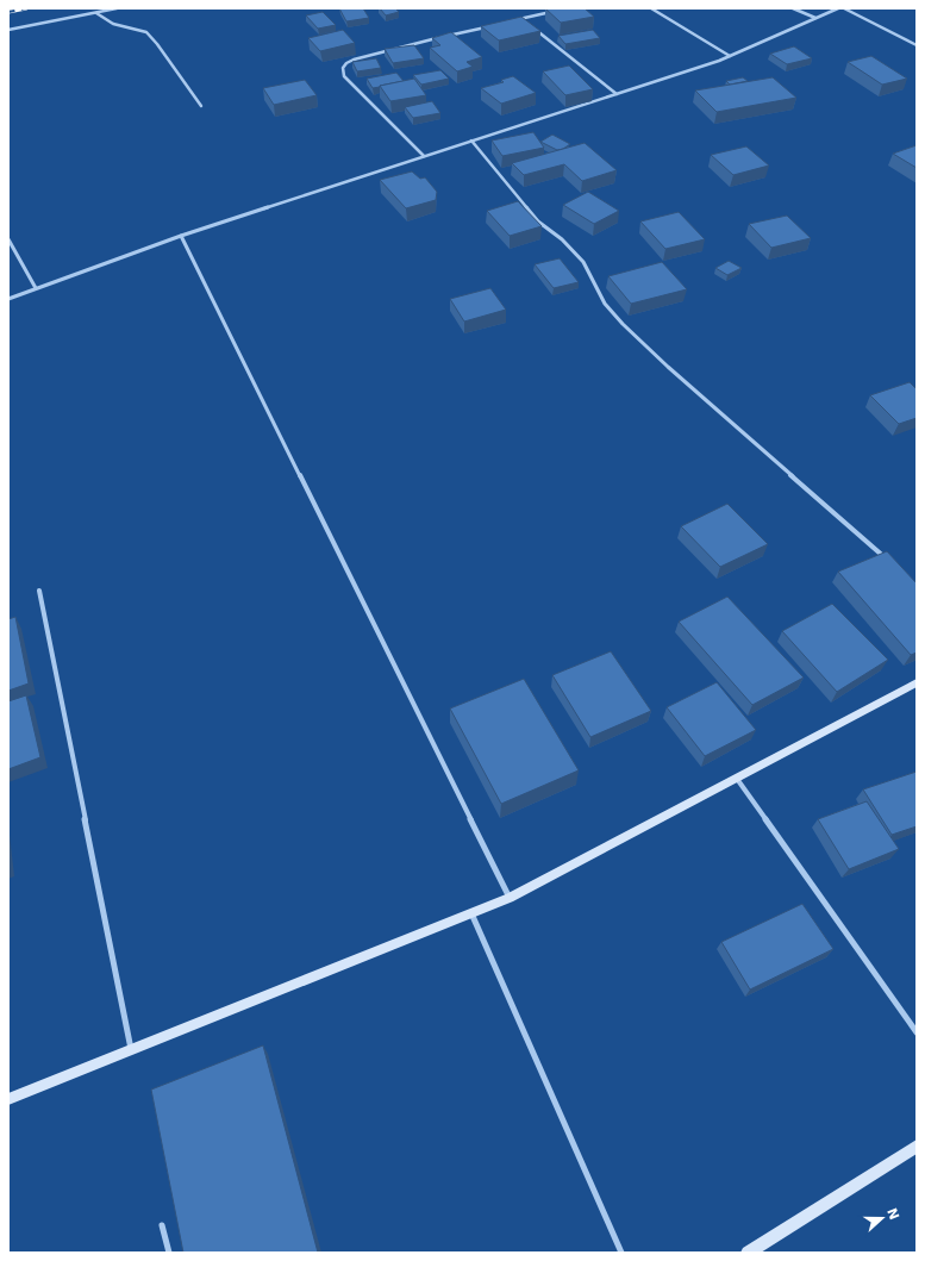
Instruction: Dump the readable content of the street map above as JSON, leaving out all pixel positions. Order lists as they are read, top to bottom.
{
  "north": "right"
}
